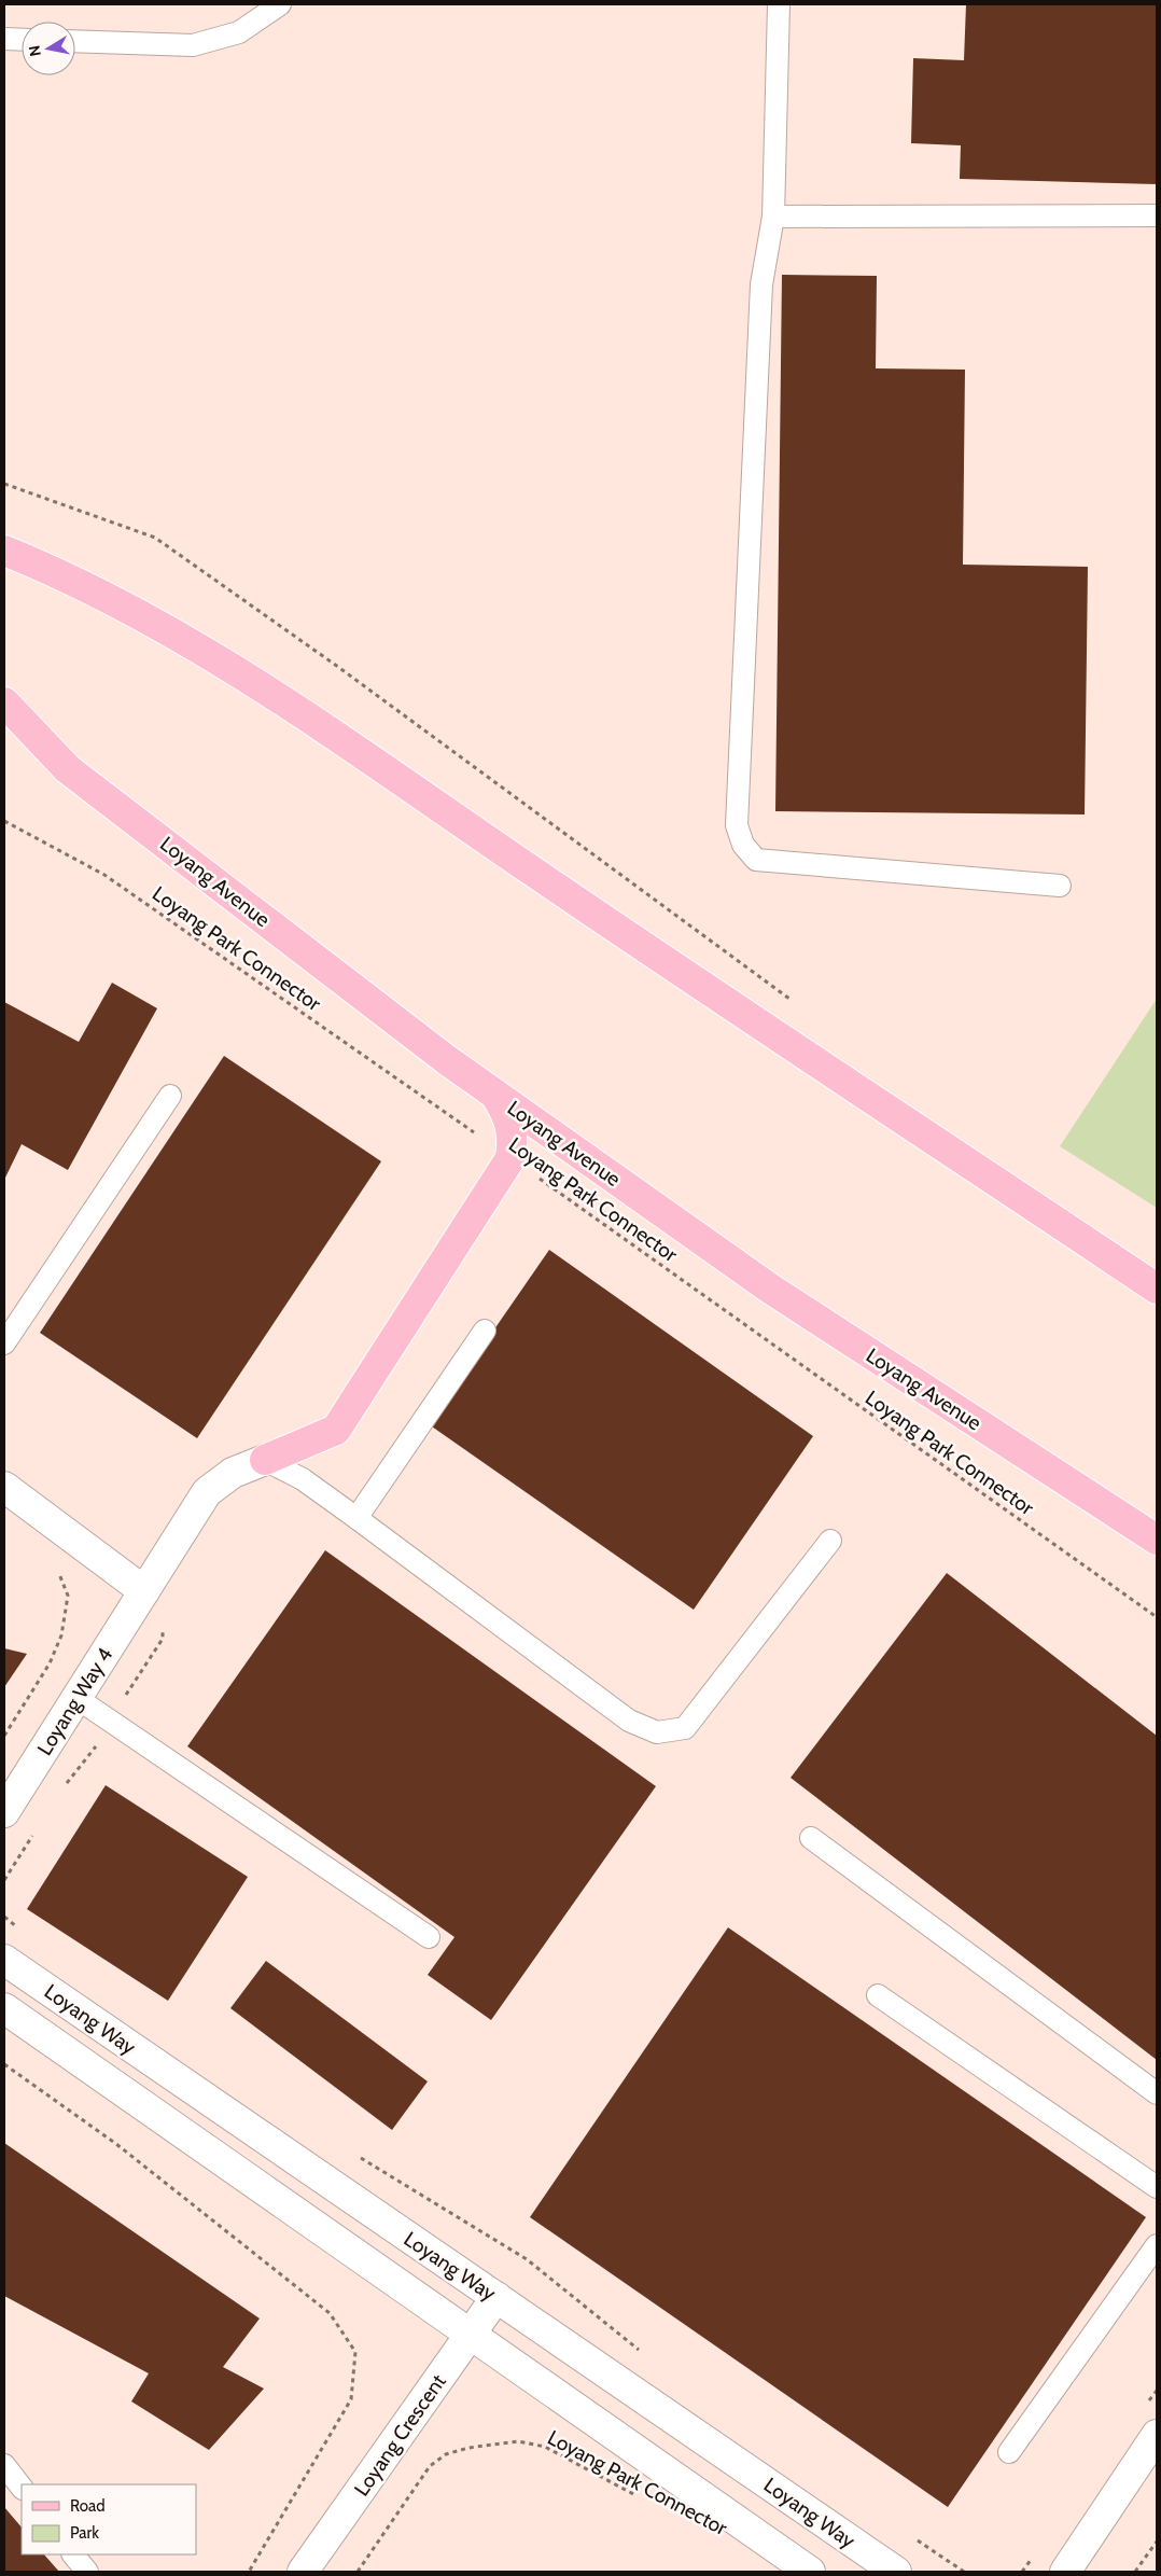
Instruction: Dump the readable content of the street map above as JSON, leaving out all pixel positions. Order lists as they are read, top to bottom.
{
  "streets": {
    "main road": ["Loyang Avenue"],
    "street": ["Loyang Way 4", "Loyang Way", "Loyang Crescent"],
    "path": ["Loyang Park Connector"]
  },
  "crossings": [
    ["Loyang Way", "Loyang Crescent"]
  ],
  "legend": ["Road", "Park"],
  "north": "left"
}
